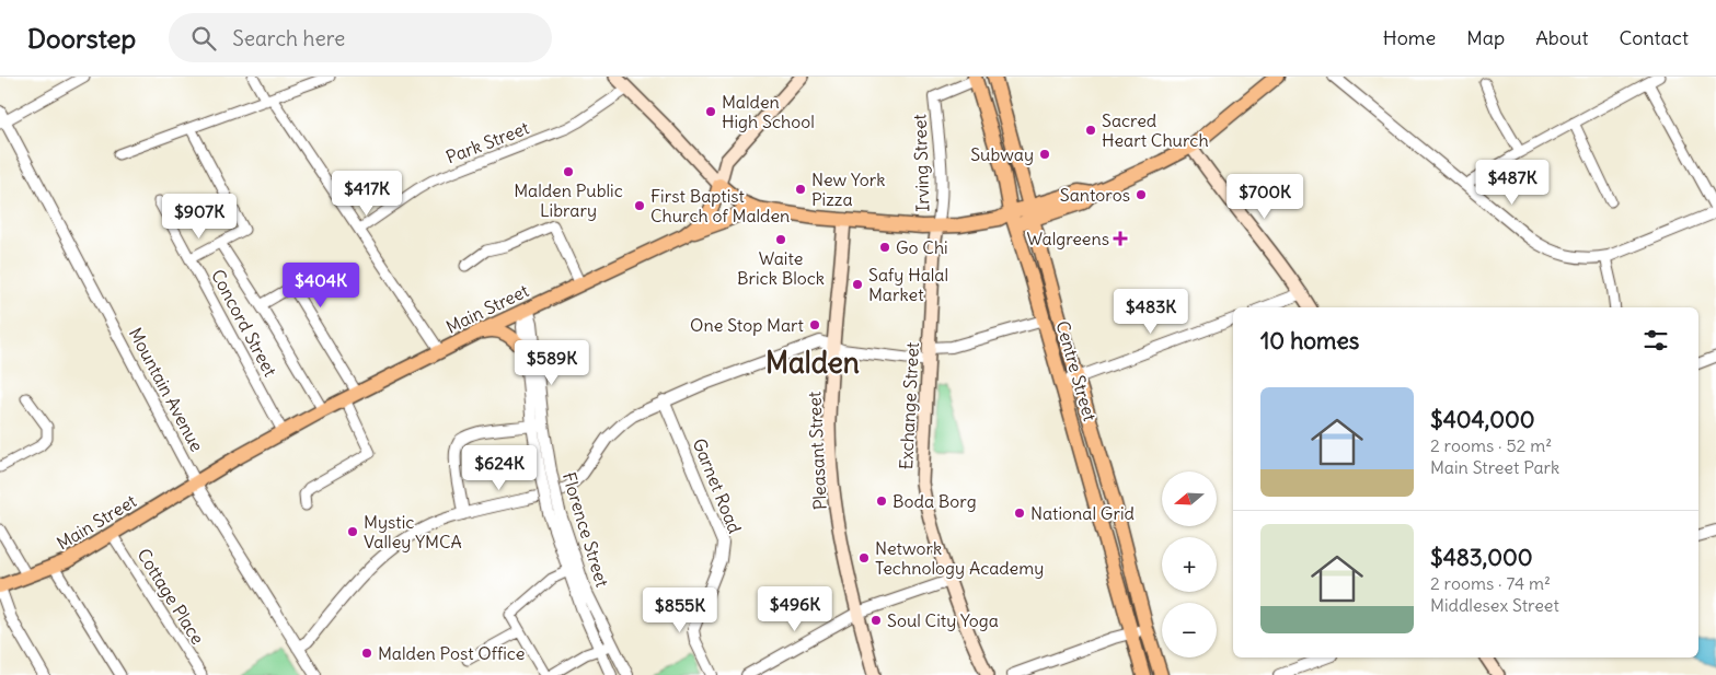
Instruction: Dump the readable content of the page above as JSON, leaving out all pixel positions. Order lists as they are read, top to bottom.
{
  "streets": {
    "main road": [
      "Main Street",
      "Centre Street",
      "Exchange Street",
      "Pleasant Street"
    ],
    "street": [
      "Park Street",
      "Irving Street",
      "Concord Street",
      "Mountain Avenue",
      "Garnet Road",
      "Florence Street",
      "Cottage Place"
    ]
  },
  "crossings": [
    ["Irving Street", "Centre Street"],
    ["Irving Street", "Exchange Street"],
    ["Main Street", "Concord Street"],
    ["Main Street", "Mountain Avenue"],
    ["Main Street", "Florence Street"],
    ["Main Street", "Cottage Place"]
  ],
  "districts": ["Malden"],
  "places": {
    "other": [
      "Malden High School",
      "Sacred Heart Church",
      "Subway",
      "Malden Public Library",
      "New York Pizza",
      "Santoros",
      "First Baptist Church of Malden",
      "Waite Brick Block",
      "Go Chi",
      "Safy Halal Market",
      "One Stop Mart",
      "Boda Borg",
      "National Grid",
      "Mystic Valley YMCA",
      "Network Technology Academy",
      "Soul City Yoga",
      "Malden Post Office"
    ],
    "health": ["Walgreens"]
  },
  "north": "left",
  "page": {
    "header": "Doorstep",
    "search": "Search here",
    "nav": [
      "Home",
      "Map",
      "About",
      "Contact"
    ],
    "price": [
      "$487K",
      "$417K",
      "$700K",
      "$907K",
      "$404K",
      "$483K",
      "$589K",
      "$624K",
      "$496K",
      "$855K"
    ],
    "heading": "10 homes",
    "list": [
      {
        "name": "$404,000",
        "note": "2 rooms · 52 m² · Main Street Park"
      },
      {
        "name": "$483,000",
        "note": "2 rooms · 74 m² · Middlesex Street"
      }
    ],
    "map_buttons": ["+", "−"]
  }
}
